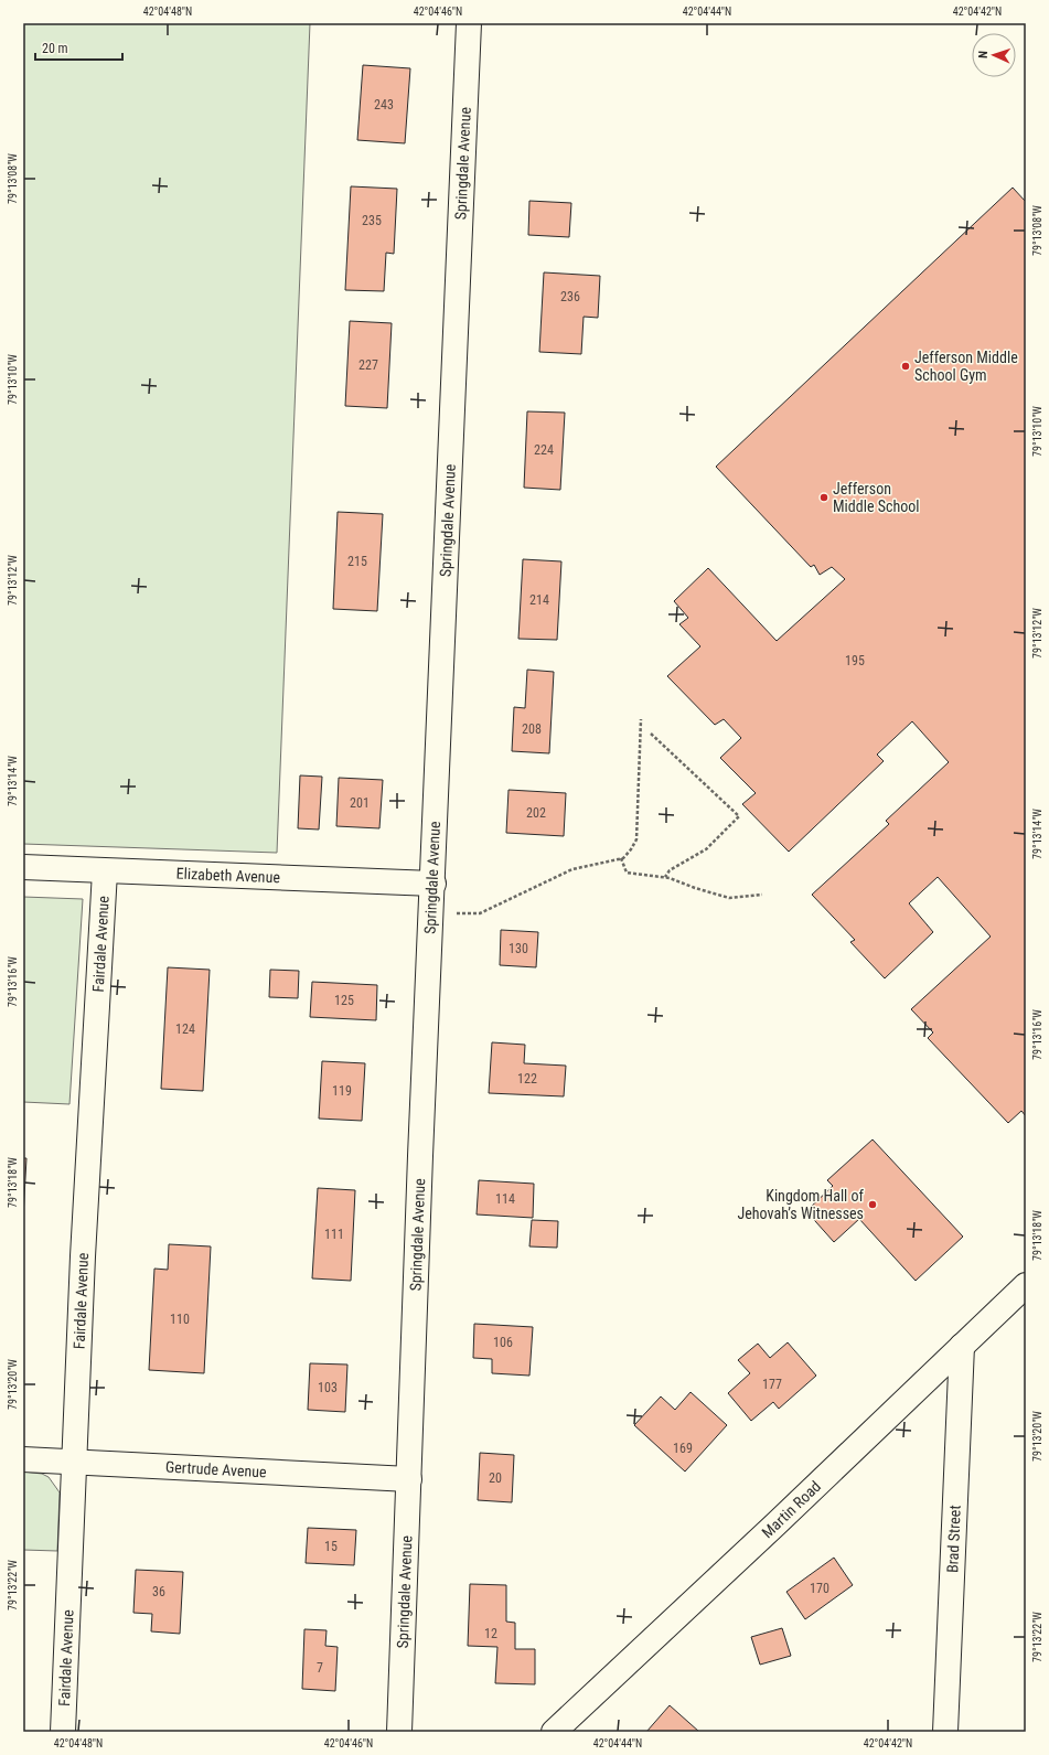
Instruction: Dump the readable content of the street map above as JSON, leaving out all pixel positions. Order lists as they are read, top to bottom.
{
  "streets": {
    "street": [
      "Springdale Avenue",
      "Elizabeth Avenue",
      "Fairdale Avenue",
      "Gertrude Avenue",
      "Martin Road",
      "Brad Street"
    ]
  },
  "crossings": [
    ["Springdale Avenue", "Elizabeth Avenue"],
    ["Springdale Avenue", "Gertrude Avenue"],
    ["Elizabeth Avenue", "Fairdale Avenue"],
    ["Fairdale Avenue", "Gertrude Avenue"],
    ["Martin Road", "Brad Street"]
  ],
  "places": ["Jefferson Middle School Gym", "Jefferson Middle School", "Kingdom Hall of Jehovah’s Witnesses"],
  "house_numbers": [
    "243",
    "235",
    "236",
    "227",
    "224",
    "215",
    "214",
    "195",
    "208",
    "201",
    "202",
    "130",
    "125",
    "124",
    "122",
    "119",
    "114",
    "111",
    "110",
    "106",
    "177",
    "103",
    "169",
    "20",
    "15",
    "170",
    "36",
    "12",
    "7"
  ],
  "scale_bar": "20 m",
  "north": "left",
  "coordinates": [
    "42°04'48\"N",
    "42°04'46\"N",
    "42°04'44\"N",
    "42°04'42\"N",
    "79°13'08\"W",
    "79°13'10\"W",
    "79°13'12\"W",
    "79°13'14\"W",
    "79°13'16\"W",
    "79°13'18\"W",
    "79°13'20\"W",
    "79°13'22\"W"
  ]
}
